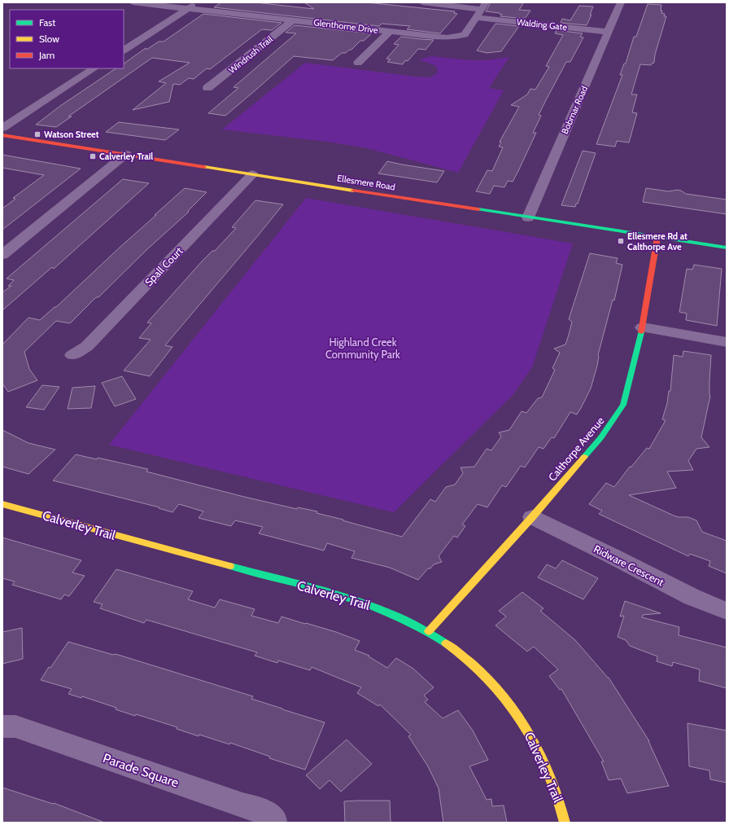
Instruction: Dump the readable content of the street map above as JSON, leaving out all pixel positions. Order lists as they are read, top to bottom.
{
  "streets": {
    "street": [
      "Walding Gate",
      "Glenthorne Drive",
      "Windrush Trail",
      "Bobmar Road",
      "Ellesmere Road",
      "Spall Court",
      "Calthorpe Avenue",
      "Calverley Trail",
      "Ridware Crescent",
      "Parade Square"
    ]
  },
  "crossings": [
    ["Walding Gate", "Glenthorne Drive"],
    ["Walding Gate", "Bobmar Road"],
    ["Glenthorne Drive", "Windrush Trail"],
    ["Bobmar Road", "Ellesmere Road"],
    ["Ellesmere Road", "Spall Court"],
    ["Ellesmere Road", "Calthorpe Avenue"],
    ["Calthorpe Avenue", "Calverley Trail"],
    ["Calthorpe Avenue", "Ridware Crescent"]
  ],
  "parks": ["Highland Creek Community Park"],
  "places": {
    "transit": ["Watson Street", "Calverley Trail", "Ellesmere Rd at Calthorpe Ave"]
  },
  "legend": ["Fast", "Slow", "Jam"]
}
